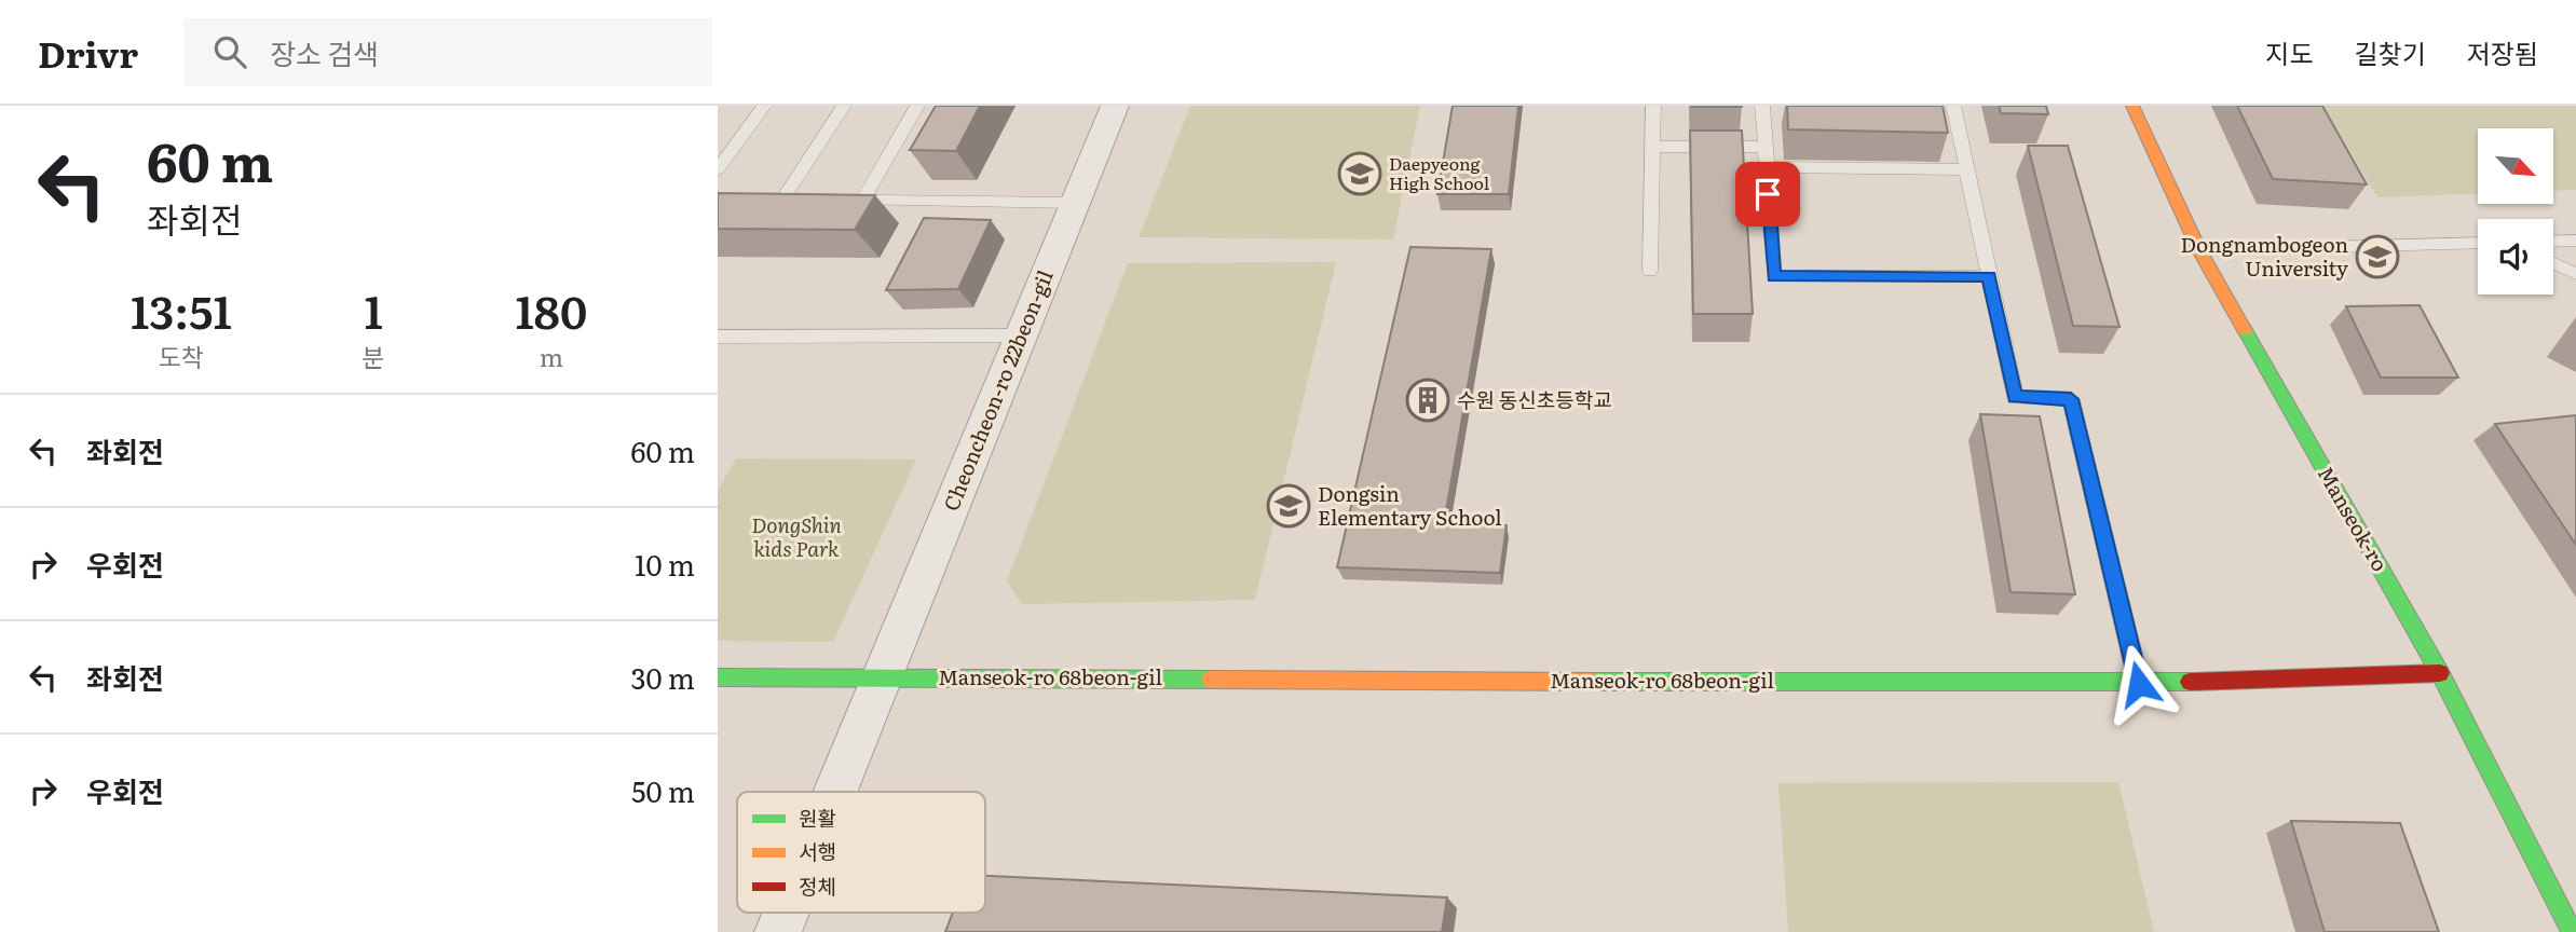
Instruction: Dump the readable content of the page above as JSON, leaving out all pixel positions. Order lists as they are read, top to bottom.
{
  "streets": {
    "street": ["Cheoncheon-ro 22beon-gil", "Manseok-ro", "Manseok-ro 68beon-gil"]
  },
  "crossings": [
    ["Cheoncheon-ro 22beon-gil", "Manseok-ro 68beon-gil"],
    ["Manseok-ro", "Manseok-ro 68beon-gil"]
  ],
  "parks": ["DongShin kids Park"],
  "places": {
    "school or university": ["Daepyeong High School", "Dongnambogeon University", "Dongsin Elementary School"],
    "building": ["수원 동신초등학교"]
  },
  "legend": ["원활", "서행", "정체"],
  "north": "bottom right",
  "page": {
    "header": "Drivr",
    "search": "장소 검색",
    "nav": ["지도", "길찾기", "저장됨"],
    "turn": ["60 m", "좌회전"],
    "eta": [
      "13:51",
      "도착",
      "1",
      "분",
      "180",
      "m"
    ],
    "list": [
      {
        "name": "좌회전",
        "value": "60 m"
      },
      {
        "name": "우회전",
        "value": "10 m"
      },
      {
        "name": "좌회전",
        "value": "30 m"
      },
      {
        "name": "우회전",
        "value": "50 m"
      }
    ]
  }
}
